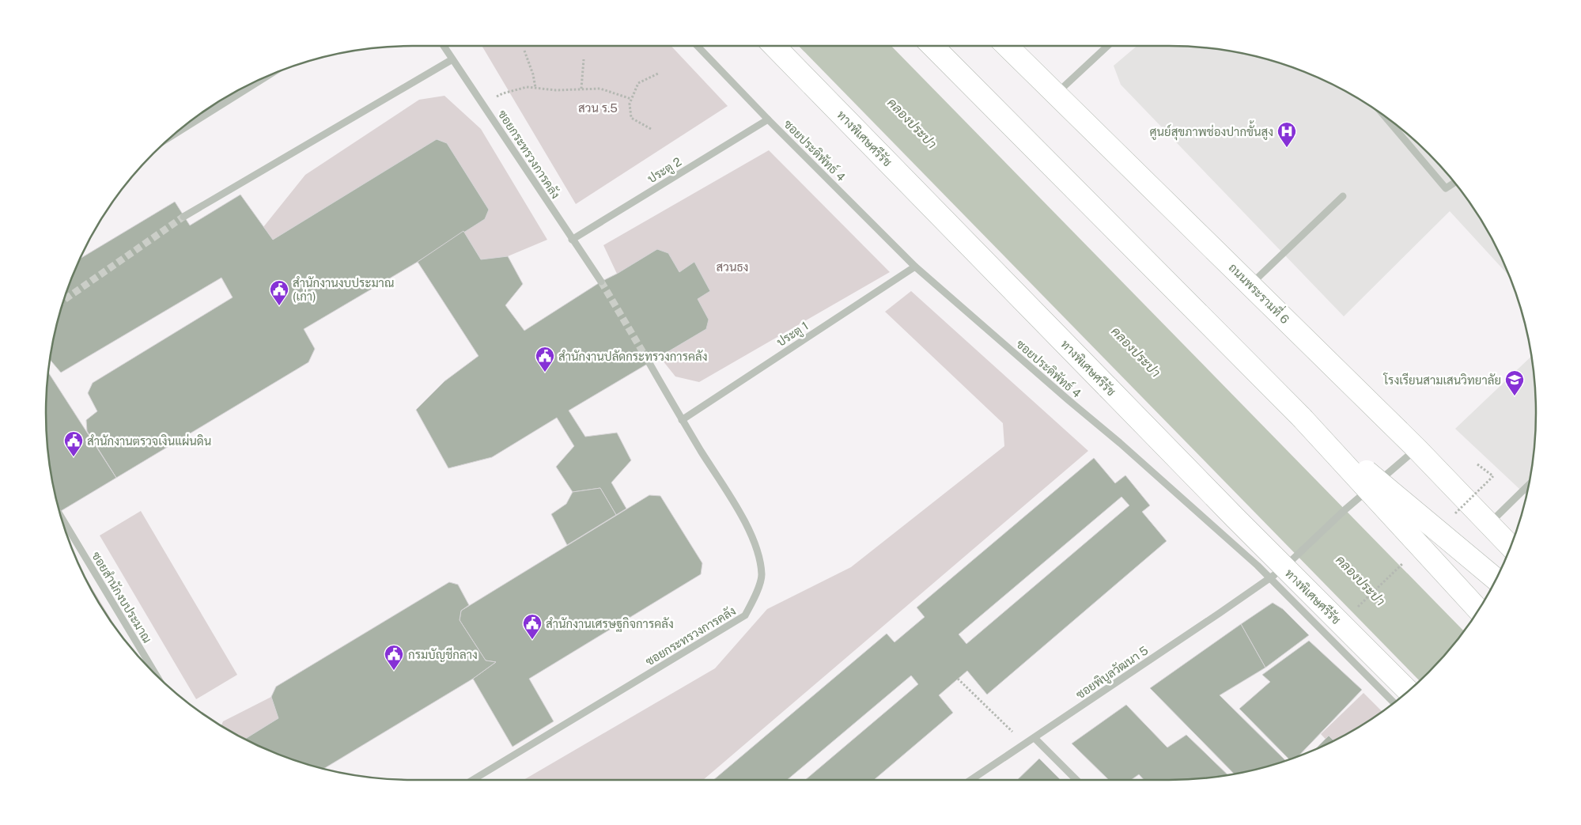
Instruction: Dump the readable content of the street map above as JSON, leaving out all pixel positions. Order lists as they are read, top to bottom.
{
  "streets": {
    "main road": ["ทางพิเศษศรีรัช", "ถนนพระรามที่ 6"],
    "street": [
      "ซอยประดิพัทธ์ 4",
      "ซอยกระทรวงการคลัง",
      "ประตู 2",
      "ประตู 1",
      "ซอยสำนักงบประมาณ",
      "ซอยพิบูลวัฒนา 5"
    ]
  },
  "crossings": [
    ["ซอยประดิพัทธ์ 4", "ประตู 2"],
    ["ซอยประดิพัทธ์ 4", "ประตู 1"],
    ["ซอยประดิพัทธ์ 4", "ซอยพิบูลวัฒนา 5"],
    ["ซอยกระทรวงการคลัง", "ประตู 2"],
    ["ซอยกระทรวงการคลัง", "ประตู 1"],
    ["ถนนพระรามที่ 6", "ซอยพิบูลวัฒนา 5"]
  ],
  "water": ["คลองประปา"],
  "parks": ["สวน ร.5", "สวนธง"],
  "places": {
    "hospital": ["ศูนย์สุขภาพช่องปากขั้นสูง"],
    "public building": [
      "สำนักงานงบประมาณ (เก่า)",
      "สำนักงานปลัดกระทรวงการคลัง",
      "สำนักงานตรวจเงินแผ่นดิน",
      "สำนักงานเศรษฐกิจการคลัง",
      "กรมบัญชีกลาง"
    ],
    "school or university": ["โรงเรียนสามเสนวิทยาลัย"]
  }
}
